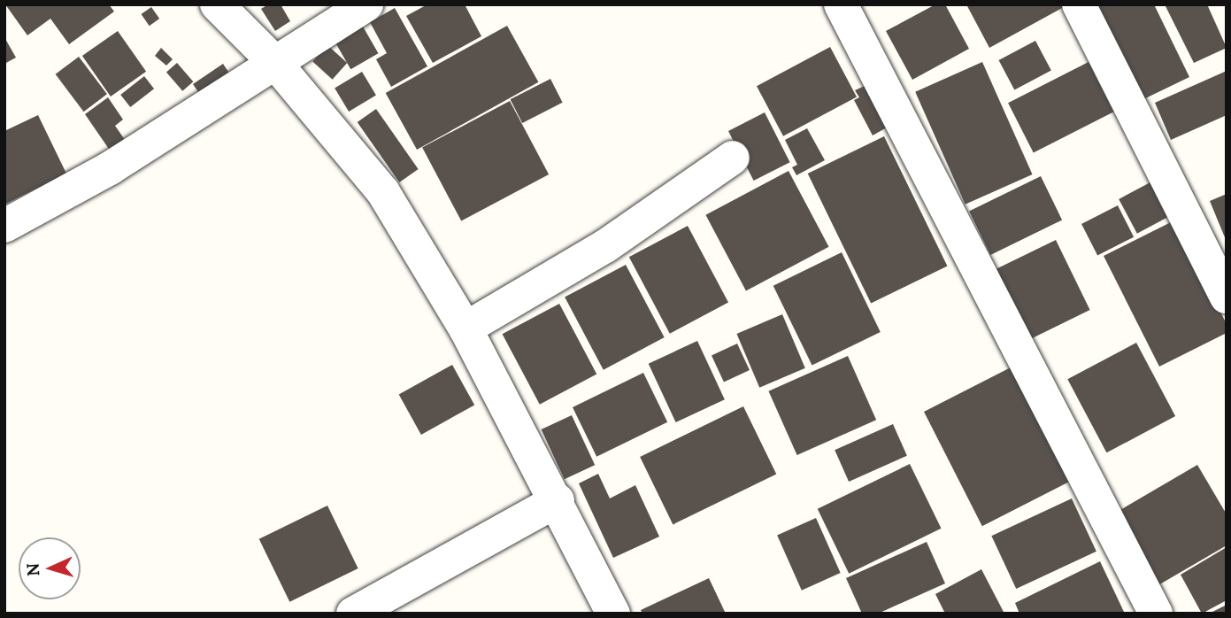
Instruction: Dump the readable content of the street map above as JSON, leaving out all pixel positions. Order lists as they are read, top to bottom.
{
  "north": "left"
}
